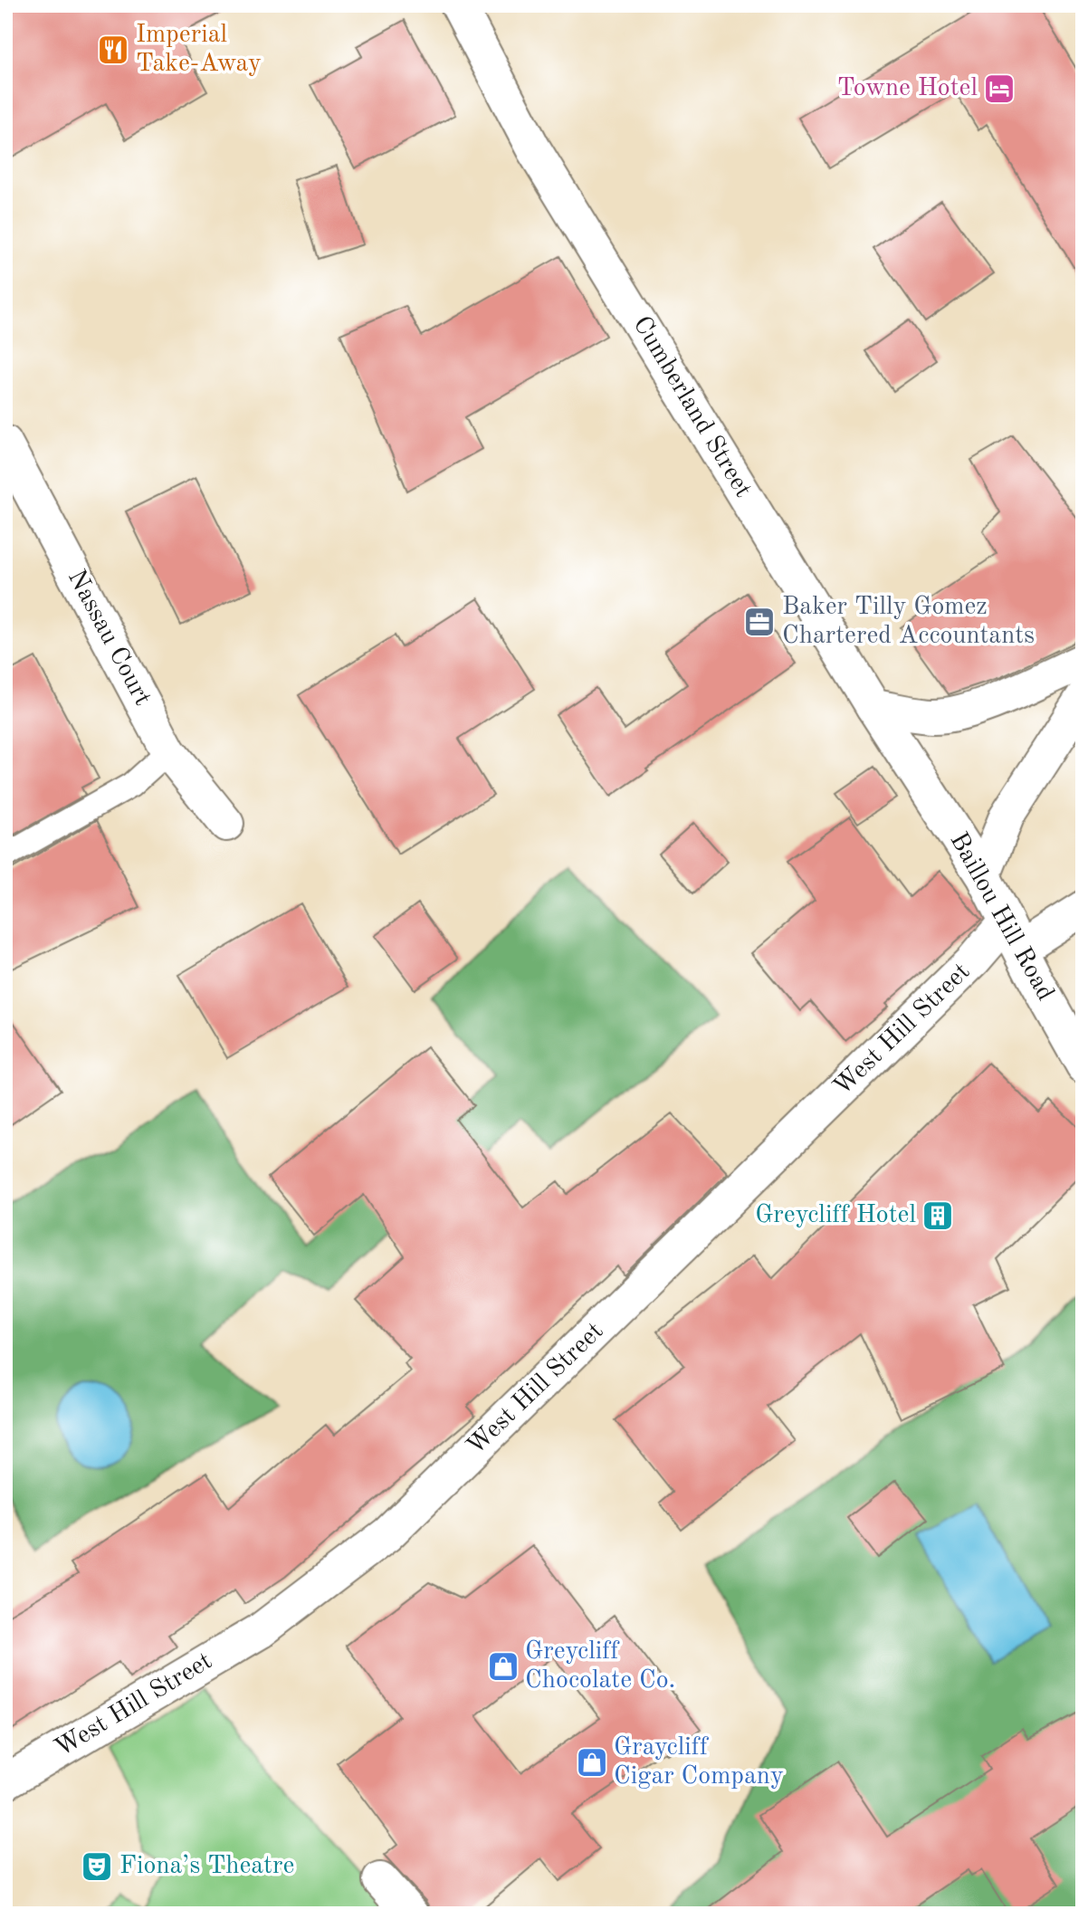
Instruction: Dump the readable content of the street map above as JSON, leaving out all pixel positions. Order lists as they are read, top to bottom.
{
  "streets": {
    "main road": [
      "Cumberland Street",
      "Nassau Court",
      "Baillou Hill Road",
      "West Hill Street"
    ]
  },
  "crossings": [
    ["Cumberland Street", "Baillou Hill Road"],
    ["Baillou Hill Road", "West Hill Street"]
  ],
  "places": {
    "restaurant": ["Imperial Take-Away"],
    "hotel": ["Towne Hotel"],
    "office": ["Baker Tilly Gomez Chartered Accountants"],
    "building": ["Greycliff Hotel"],
    "shop": ["Greycliff Chocolate Co.", "Graycliff Cigar Company"],
    "theatre": ["Fiona’s Theatre"]
  }
}
